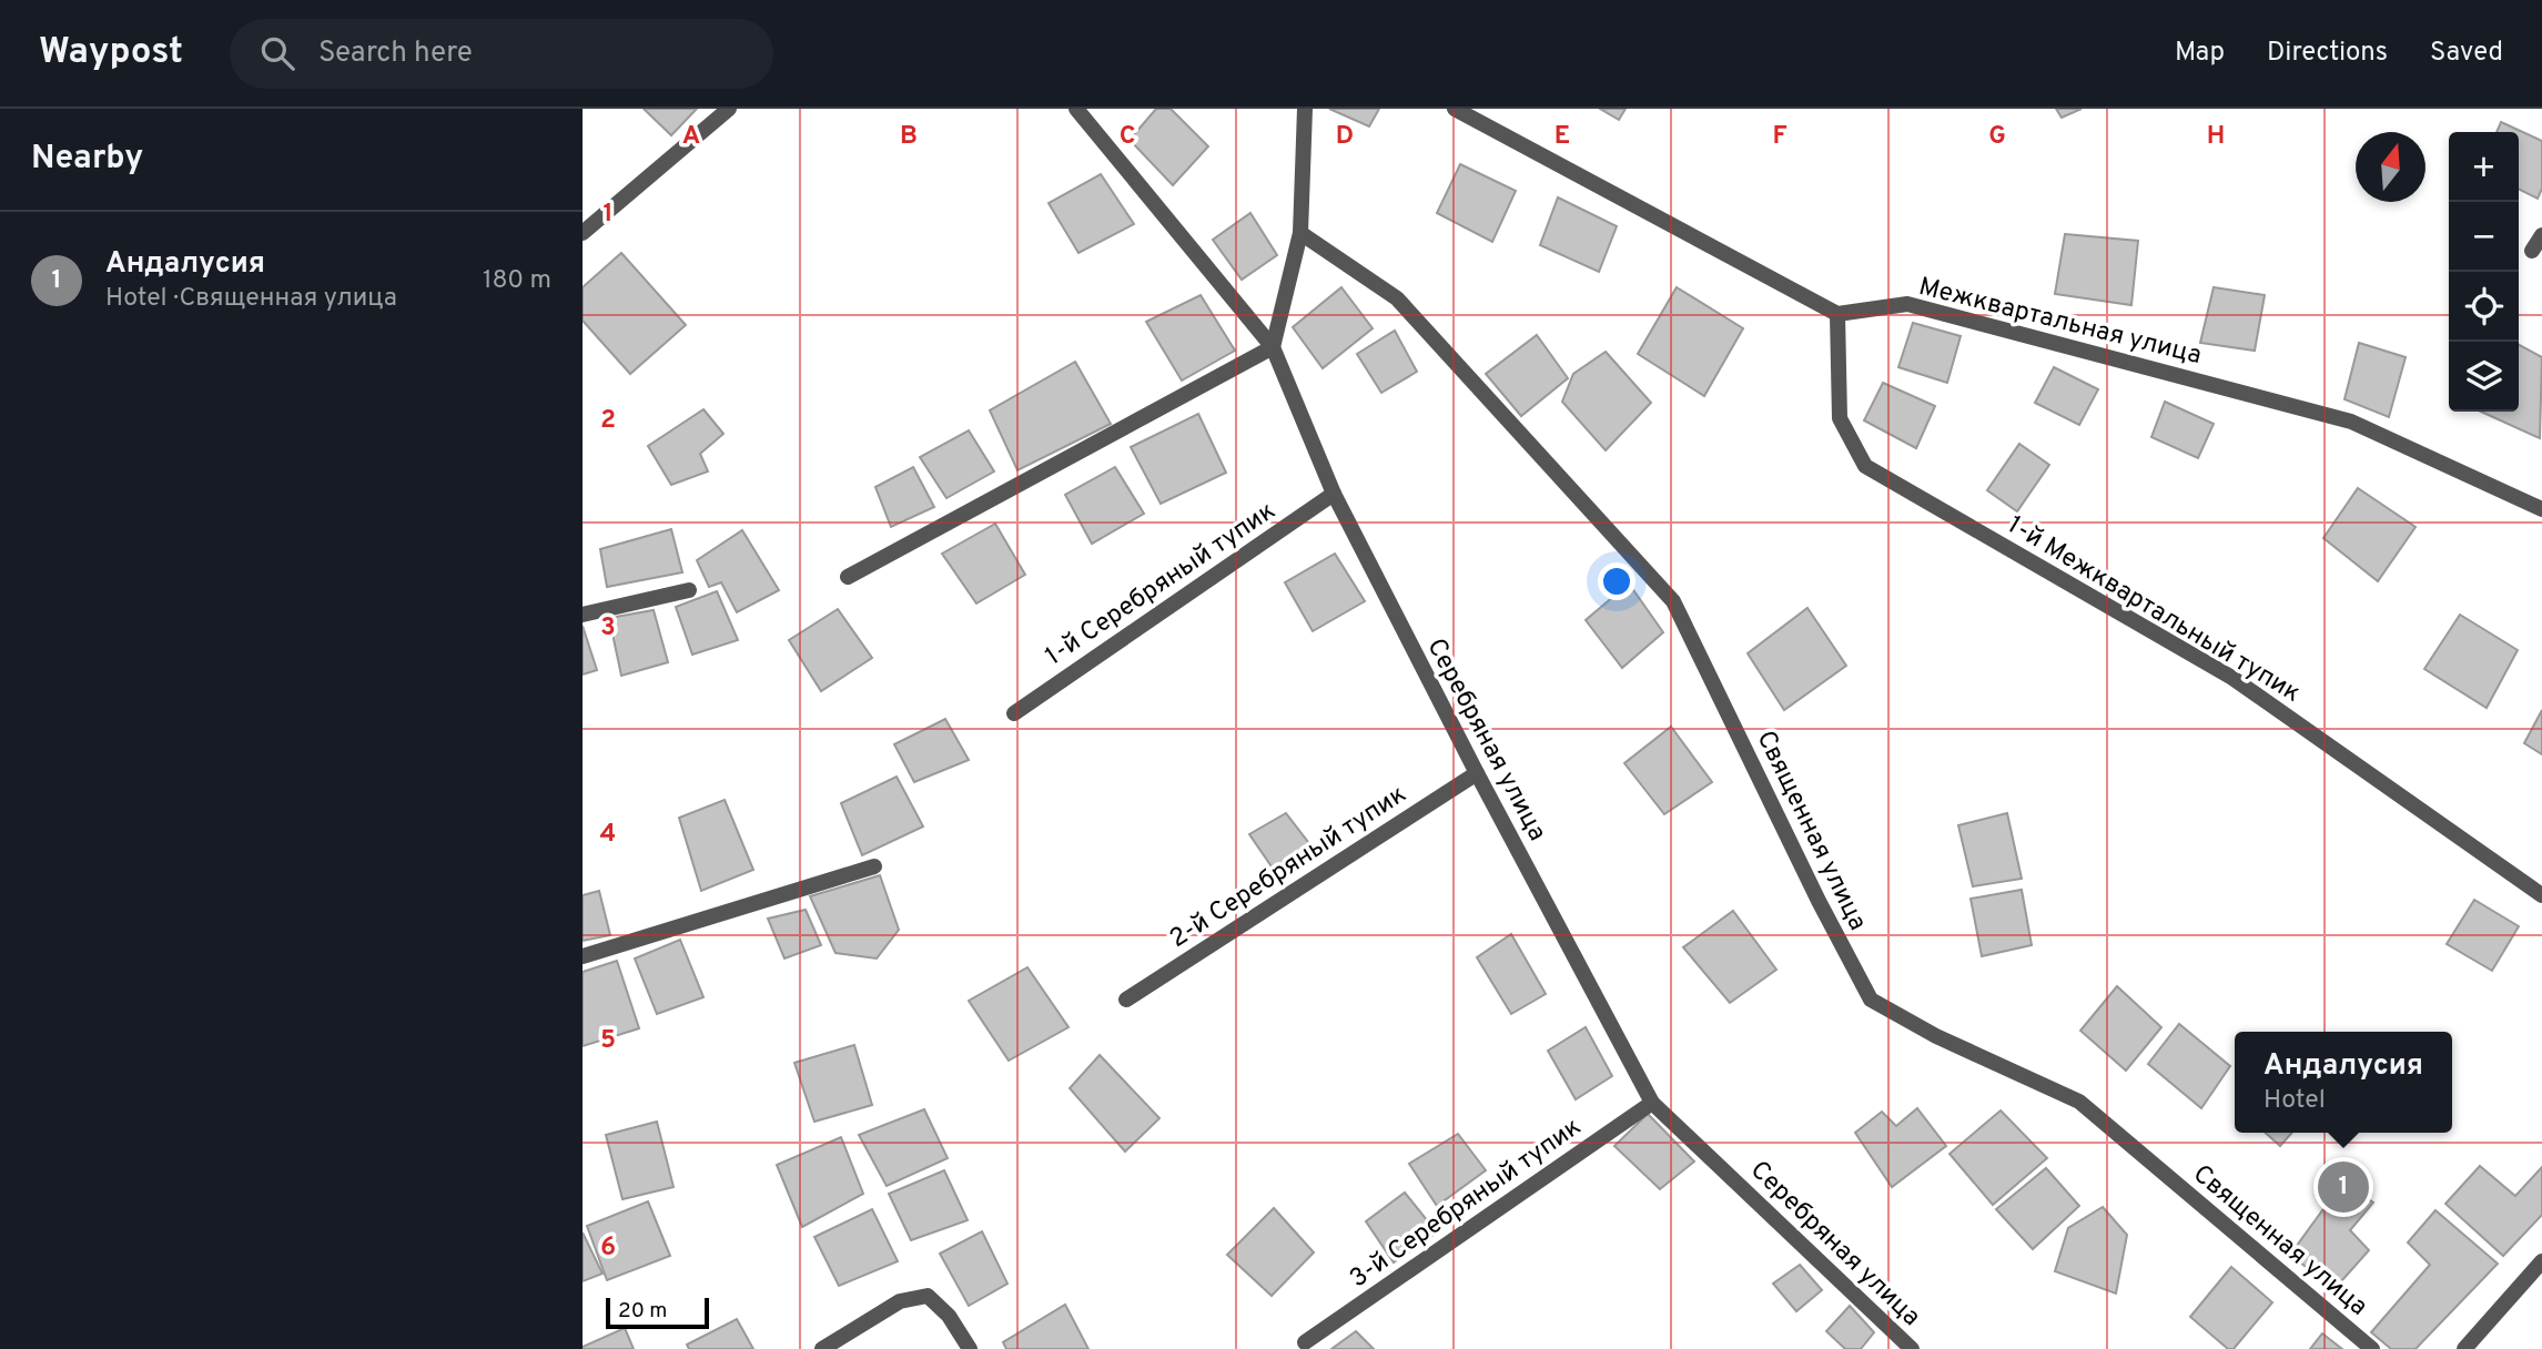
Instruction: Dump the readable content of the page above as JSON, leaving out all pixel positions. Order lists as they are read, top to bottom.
{
  "streets": {
    "street": [
      "Межквартальная улица",
      "1-й Серебряный тупик",
      "1-й Межквартальный тупик",
      "Серебряная улица",
      "Священная улица",
      "2-й Серебряный тупик",
      "3-й Серебряный тупик"
    ]
  },
  "crossings": [
    ["Межквартальная улица", "1-й Межквартальный тупик"],
    ["1-й Серебряный тупик", "Серебряная улица"],
    ["Серебряная улица", "2-й Серебряный тупик"],
    ["Серебряная улица", "3-й Серебряный тупик"]
  ],
  "scale_bar": "20 m",
  "north": "top",
  "page": {
    "header": "Waypost",
    "search": "Search here",
    "nav": ["Map", "Directions", "Saved"],
    "heading": "Nearby",
    "map_buttons": ["+", "−"],
    "list": [
      {
        "mark": "1",
        "name": "Андалусия",
        "note": "Hotel · Священная улица",
        "value": "180 m"
      }
    ],
    "popup": ["Андалусия", "Hotel"],
    "pins": "1",
    "scale": "20 m"
  },
  "grid": {
    "columns": [
      "A",
      "B",
      "C",
      "D",
      "E",
      "F",
      "G",
      "H"
    ],
    "rows": [
      "1",
      "2",
      "3",
      "4",
      "5",
      "6"
    ]
  }
}
